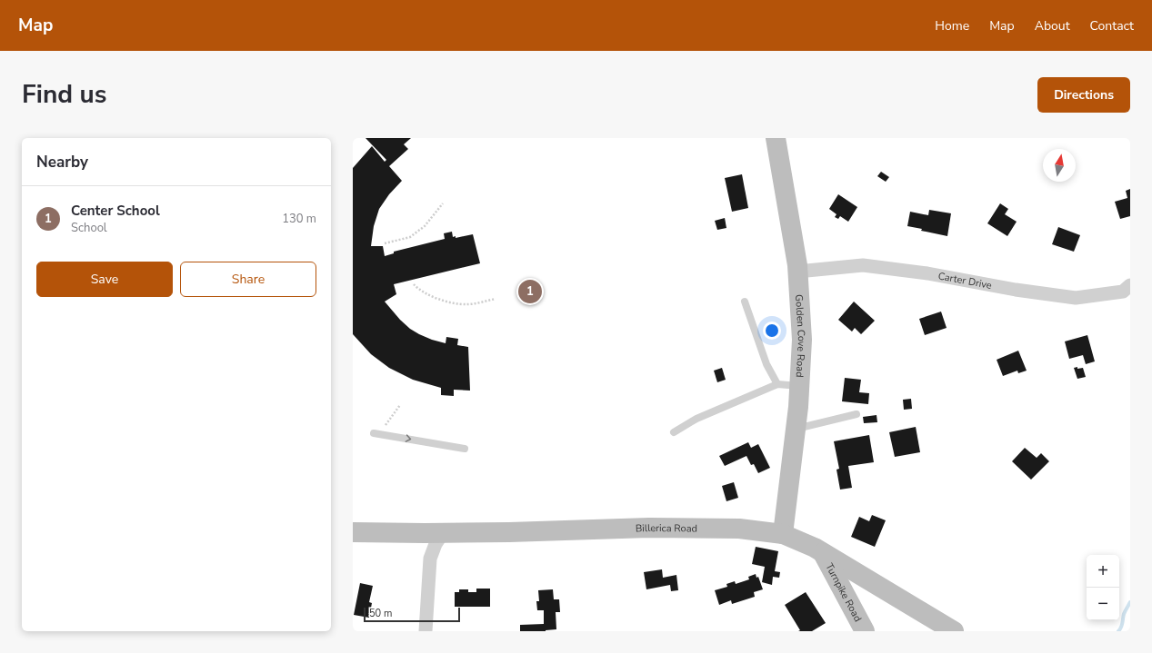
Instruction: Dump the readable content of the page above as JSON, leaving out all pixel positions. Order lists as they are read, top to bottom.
{
  "streets": {
    "main road": ["Golden Cove Road", "Billerica Road", "Turnpike Road"],
    "street": ["Carter Drive"]
  },
  "crossings": [
    ["Carter Drive", "Golden Cove Road"],
    ["Golden Cove Road", "Billerica Road"],
    ["Billerica Road", "Turnpike Road"]
  ],
  "scale_bar": "50 m",
  "north": "top",
  "page": {
    "header": "Map",
    "nav": [
      "Home",
      "Map",
      "About",
      "Contact"
    ],
    "title": "Find us",
    "buttons": [
      "Directions",
      ["Save", "Share"]
    ],
    "heading": "Nearby",
    "list": [
      {
        "mark": "1",
        "name": "Center School",
        "note": "School",
        "value": "130 m"
      }
    ],
    "pins": "1",
    "map_buttons": ["+", "−"],
    "scale": "50 m"
  }
}
